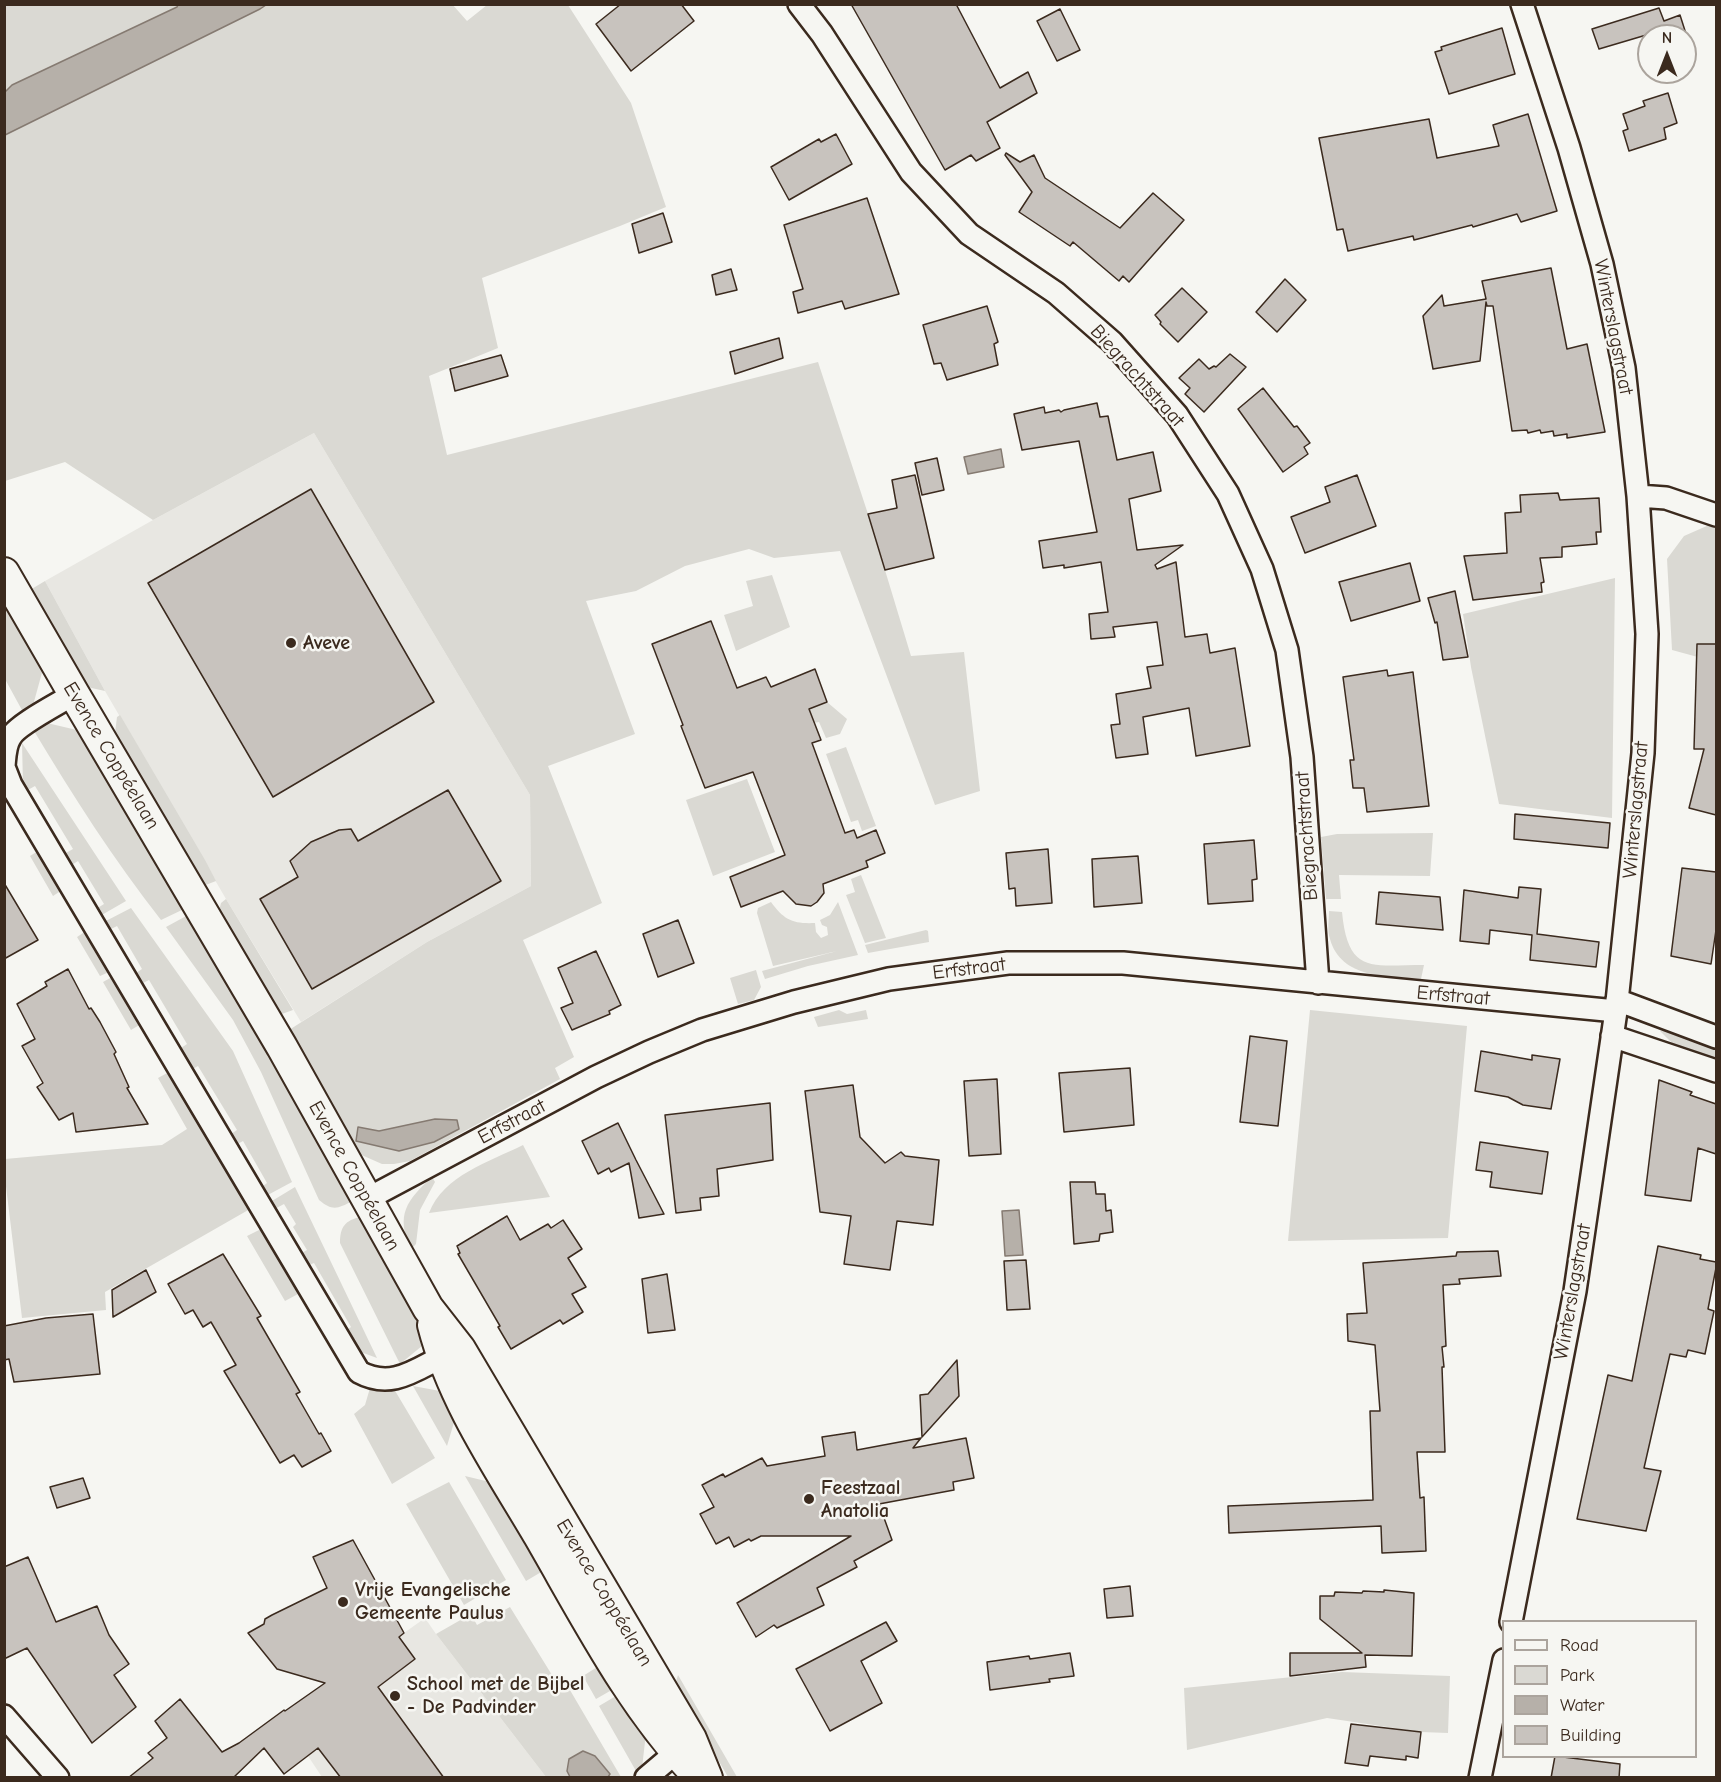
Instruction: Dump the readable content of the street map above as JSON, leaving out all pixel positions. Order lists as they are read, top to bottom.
{
  "streets": {
    "street": [
      "Winterslagstraat",
      "Biegrachtstraat",
      "Evence Coppéelaan",
      "Erfstraat"
    ]
  },
  "crossings": [
    ["Winterslagstraat", "Erfstraat"],
    ["Biegrachtstraat", "Erfstraat"],
    ["Evence Coppéelaan", "Erfstraat"]
  ],
  "places": [
    "Aveve",
    "Feestzaal Anatolia",
    "Vrije Evangelische Gemeente Paulus",
    "School met de Bijbel - De Padvinder"
  ],
  "legend": [
    "Road",
    "Park",
    "Water",
    "Building"
  ],
  "north": "top"
}
